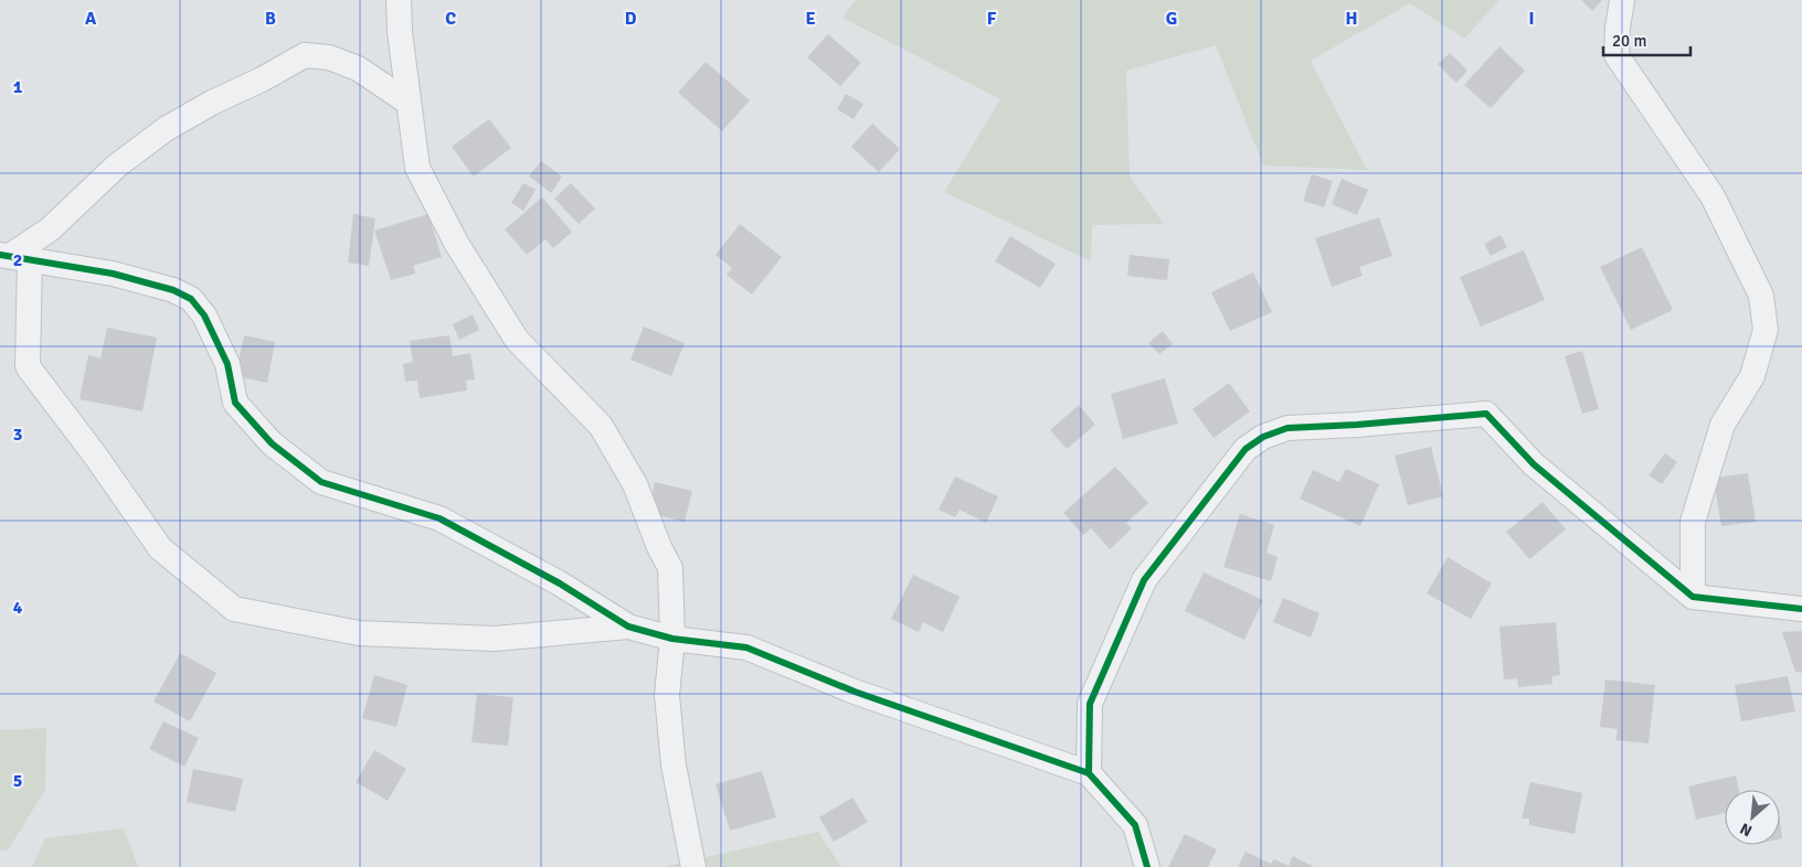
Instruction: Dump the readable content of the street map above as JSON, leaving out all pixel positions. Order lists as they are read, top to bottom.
{
  "scale_bar": "20 m",
  "north": "bottom left",
  "grid": {
    "columns": [
      "A",
      "B",
      "C",
      "D",
      "E",
      "F",
      "G",
      "H",
      "I"
    ],
    "rows": [
      "1",
      "2",
      "3",
      "4",
      "5"
    ]
  }
}
